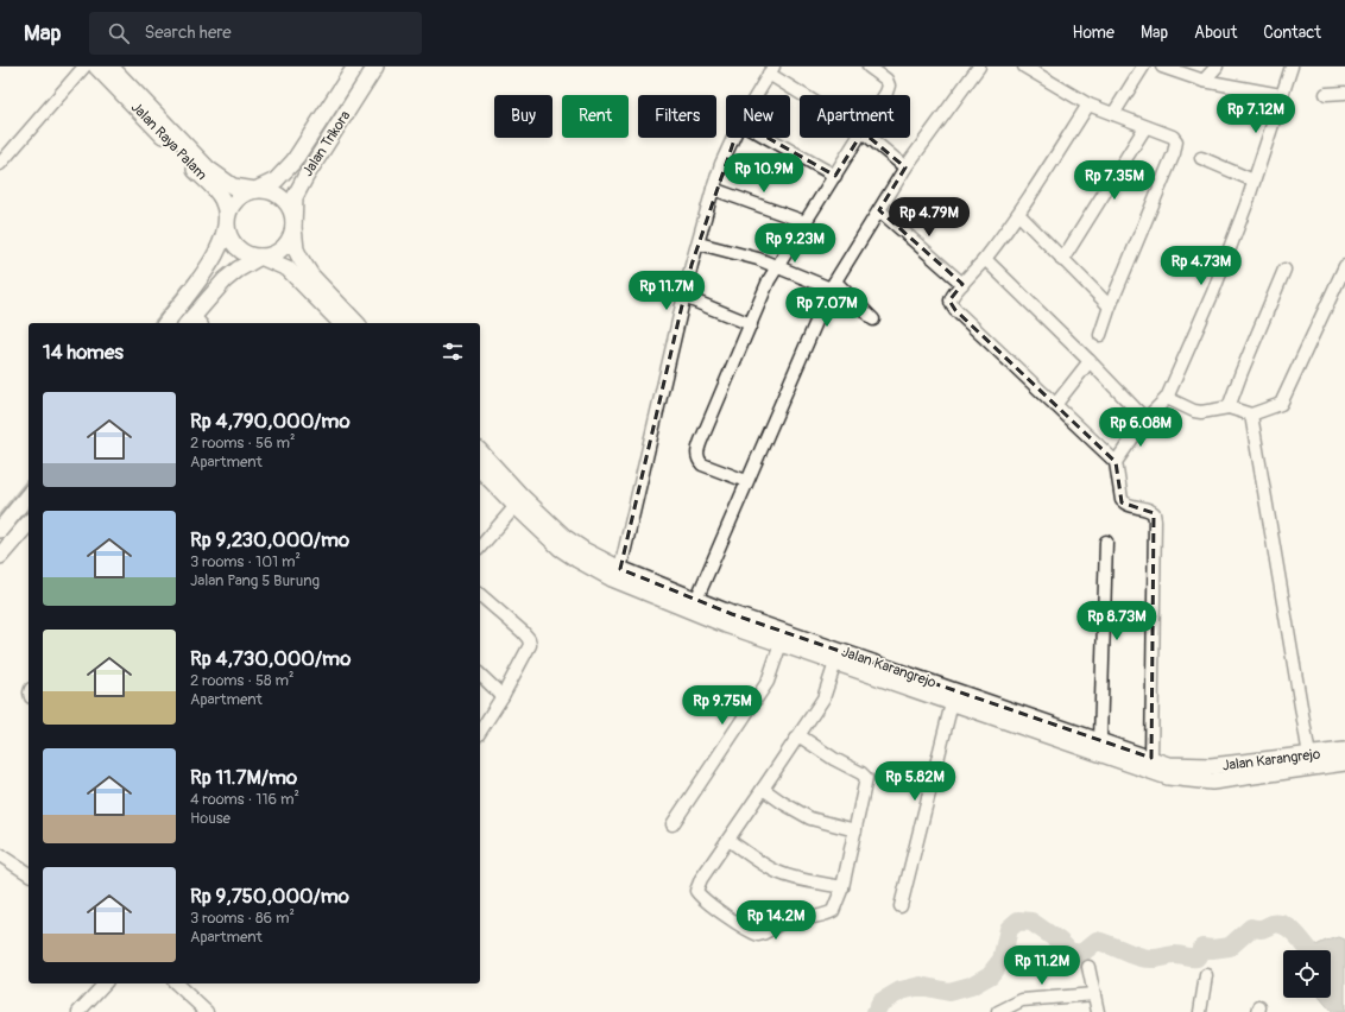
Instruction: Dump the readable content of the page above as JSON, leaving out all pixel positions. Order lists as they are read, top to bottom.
{
  "streets": {
    "main road": ["Jalan Raya Palam", "Jalan Trikora", "Jalan Karangrejo"]
  },
  "crossings": [
    ["Jalan Raya Palam", "Jalan Trikora"]
  ],
  "page": {
    "header": "Map",
    "search": "Search here",
    "nav": [
      "Home",
      "Map",
      "About",
      "Contact"
    ],
    "price": [
      "Rp 7.12M",
      "Rp 10.9M",
      "Rp 7.35M",
      "Rp 4.79M",
      "Rp 9.23M",
      "Rp 4.73M",
      "Rp 11.7M",
      "Rp 7.07M",
      "Rp 6.08M",
      "Rp 8.73M",
      "Rp 9.75M",
      "Rp 5.82M",
      "Rp 14.2M",
      "Rp 11.2M"
    ],
    "chip": [
      "Buy",
      "Rent",
      "Filters",
      "New",
      "Apartment"
    ],
    "heading": "14 homes",
    "list": [
      {
        "name": "Rp 4,790,000/mo",
        "note": "2 rooms · 56 m² · Apartment"
      },
      {
        "name": "Rp 9,230,000/mo",
        "note": "3 rooms · 101 m² · Jalan Pang 5 Burung"
      },
      {
        "name": "Rp 4,730,000/mo",
        "note": "2 rooms · 58 m² · Apartment"
      },
      {
        "name": "Rp 11.7M/mo",
        "note": "4 rooms · 116 m² · House"
      },
      {
        "name": "Rp 9,750,000/mo",
        "note": "3 rooms · 86 m² · Apartment"
      }
    ]
  }
}
